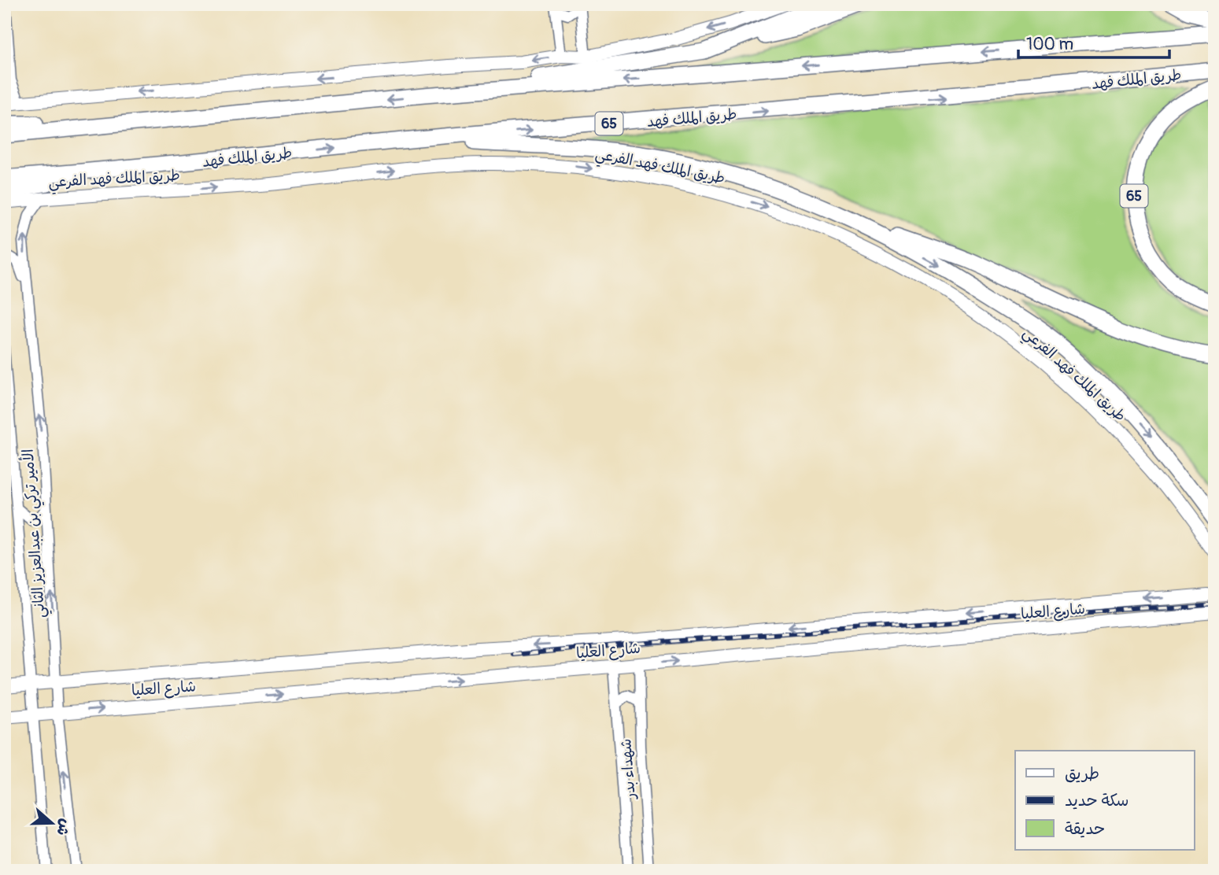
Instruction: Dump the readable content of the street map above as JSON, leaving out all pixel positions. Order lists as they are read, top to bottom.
{
  "streets": {
    "highway": ["طريق الملك فهد", "65"],
    "main road": ["طريق الملك فهد الفرعي", "شارع العليا"],
    "street": ["الأمير تركي بن عبدالعزيز الثاني", "شهداء بدر"]
  },
  "crossings": [
    ["طريق الملك فهد الفرعي", "الأمير تركي بن عبدالعزيز الثاني"],
    ["الأمير تركي بن عبدالعزيز الثاني", "شارع العليا"],
    ["شارع العليا", "شهداء بدر"]
  ],
  "legend": ["طريق", "سكة حديد", "حديقة"],
  "scale_bar": "100 m",
  "north": "right"
}
